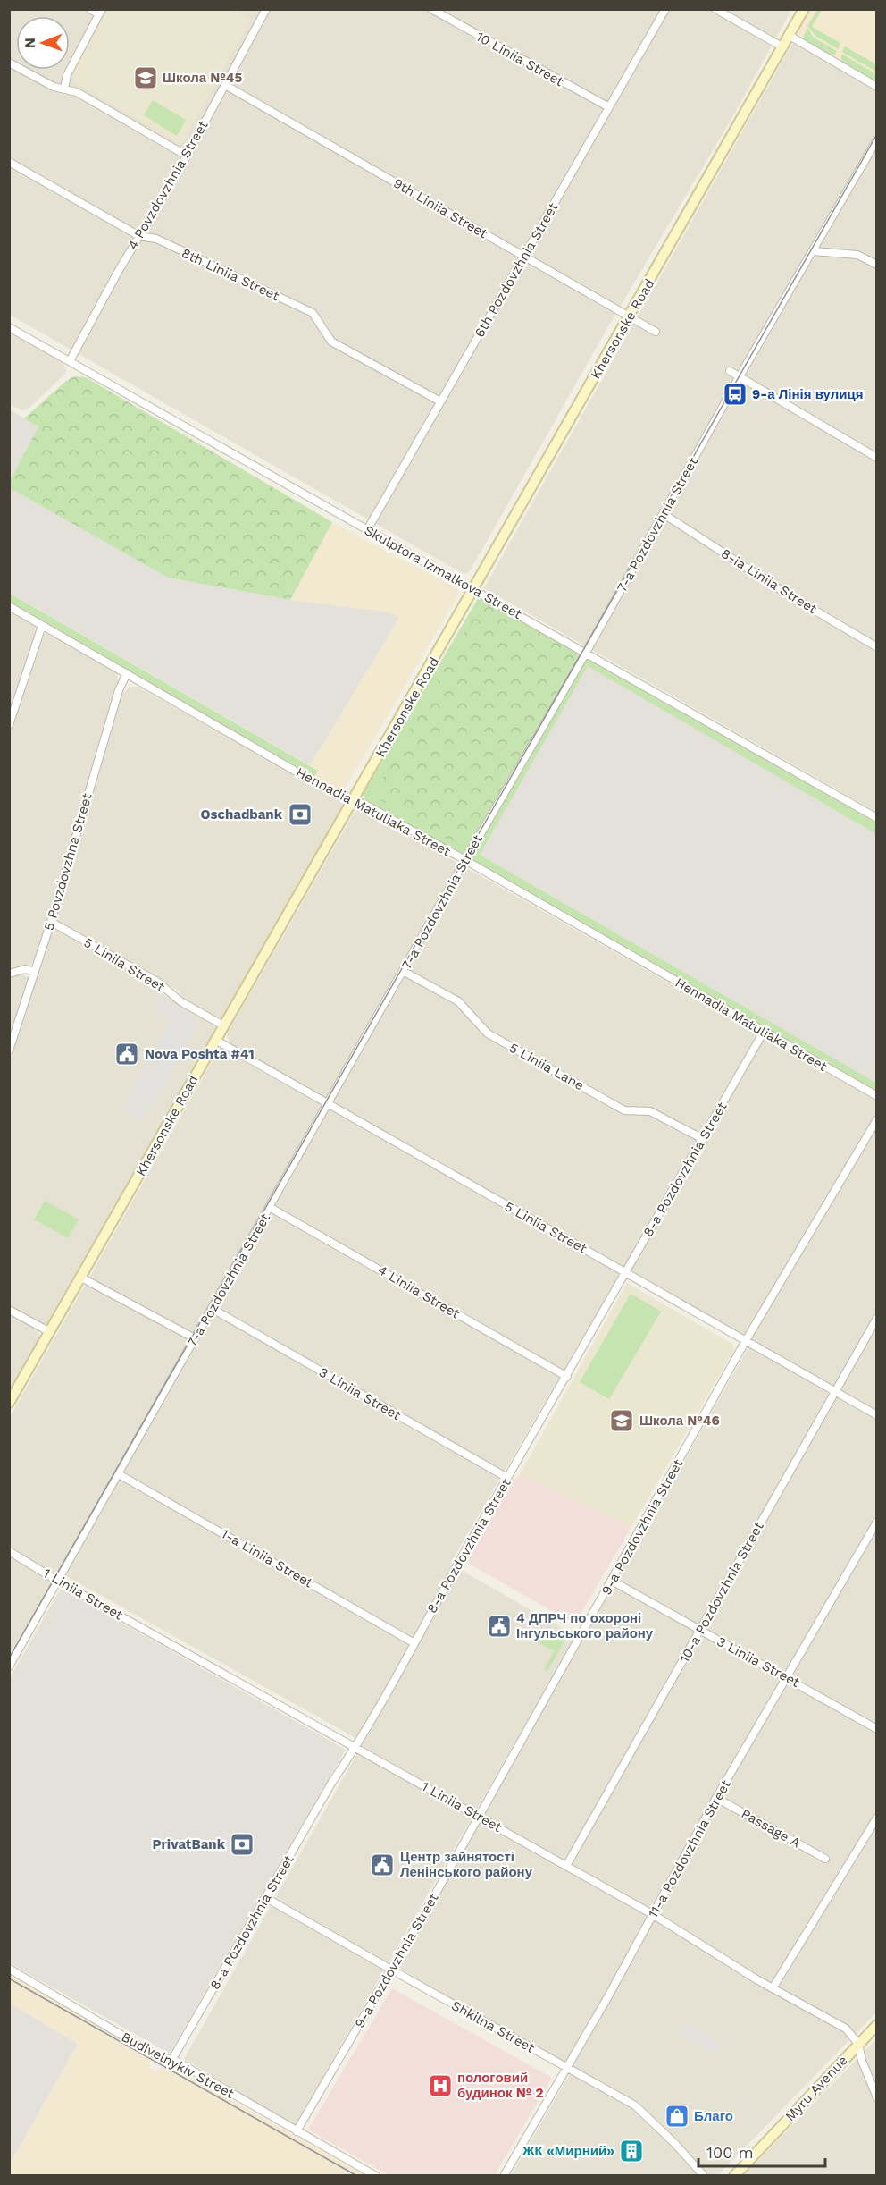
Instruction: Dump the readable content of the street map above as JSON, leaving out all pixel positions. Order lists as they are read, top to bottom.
{
  "streets": {
    "main road": ["Khersonske Road", "Myru Avenue"],
    "street": [
      "10 Liniia Street",
      "4 Povzdovzhnia Street",
      "9th Liniia Street",
      "6th Pozdovzhnia Street",
      "8th Liniia Street",
      "7-a Pozdovzhnia Street",
      "Skulptora Izmalkova Street",
      "8-ia Liniia Street",
      "Hennadia Matuliaka Street",
      "5 Povzdovzhna Street",
      "5 Liniia Street",
      "5 Liniia Lane",
      "8-a Pozdovzhnia Street",
      "4 Liniia Street",
      "3 Liniia Street",
      "9-a Pozdovzhnia Street",
      "1-a Liniia Street",
      "10-a Pozdovzhnia Street",
      "1 Liniia Street",
      "Passage A",
      "11-a Pozdovzhnia Street",
      "Shkilna Street",
      "Budivelnykiv Street"
    ]
  },
  "crossings": [
    ["10 Liniia Street", "6th Pozdovzhnia Street"],
    ["4 Povzdovzhnia Street", "9th Liniia Street"],
    ["4 Povzdovzhnia Street", "8th Liniia Street"],
    ["4 Povzdovzhnia Street", "Skulptora Izmalkova Street"],
    ["9th Liniia Street", "6th Pozdovzhnia Street"],
    ["9th Liniia Street", "Khersonske Road"],
    ["6th Pozdovzhnia Street", "8th Liniia Street"],
    ["6th Pozdovzhnia Street", "Skulptora Izmalkova Street"],
    ["Khersonske Road", "Skulptora Izmalkova Street"],
    ["Khersonske Road", "Hennadia Matuliaka Street"],
    ["Khersonske Road", "5 Liniia Street"],
    ["7-a Pozdovzhnia Street", "Skulptora Izmalkova Street"],
    ["7-a Pozdovzhnia Street", "8-ia Liniia Street"],
    ["7-a Pozdovzhnia Street", "Hennadia Matuliaka Street"],
    ["7-a Pozdovzhnia Street", "5 Liniia Street"],
    ["7-a Pozdovzhnia Street", "5 Liniia Lane"],
    ["7-a Pozdovzhnia Street", "4 Liniia Street"],
    ["7-a Pozdovzhnia Street", "3 Liniia Street"],
    ["7-a Pozdovzhnia Street", "1-a Liniia Street"],
    ["7-a Pozdovzhnia Street", "1 Liniia Street"],
    ["Hennadia Matuliaka Street", "5 Povzdovzhna Street"],
    ["Hennadia Matuliaka Street", "8-a Pozdovzhnia Street"],
    ["5 Povzdovzhna Street", "5 Liniia Street"],
    ["5 Liniia Street", "8-a Pozdovzhnia Street"],
    ["5 Liniia Street", "9-a Pozdovzhnia Street"],
    ["5 Liniia Street", "10-a Pozdovzhnia Street"],
    ["5 Liniia Lane", "8-a Pozdovzhnia Street"],
    ["8-a Pozdovzhnia Street", "4 Liniia Street"],
    ["8-a Pozdovzhnia Street", "3 Liniia Street"],
    ["8-a Pozdovzhnia Street", "1-a Liniia Street"],
    ["8-a Pozdovzhnia Street", "1 Liniia Street"],
    ["8-a Pozdovzhnia Street", "Shkilna Street"],
    ["8-a Pozdovzhnia Street", "Budivelnykiv Street"],
    ["3 Liniia Street", "9-a Pozdovzhnia Street"],
    ["3 Liniia Street", "10-a Pozdovzhnia Street"],
    ["3 Liniia Street", "11-a Pozdovzhnia Street"],
    ["9-a Pozdovzhnia Street", "1 Liniia Street"],
    ["9-a Pozdovzhnia Street", "Shkilna Street"],
    ["9-a Pozdovzhnia Street", "Budivelnykiv Street"],
    ["10-a Pozdovzhnia Street", "1 Liniia Street"],
    ["1 Liniia Street", "11-a Pozdovzhnia Street"],
    ["1 Liniia Street", "Myru Avenue"],
    ["Passage A", "11-a Pozdovzhnia Street"],
    ["11-a Pozdovzhnia Street", "Shkilna Street"]
  ],
  "places": {
    "school or university": ["Школа №45", "Школа №46"],
    "bus stop": ["9-а Лінія вулиця"],
    "bank": ["Oschadbank", "PrivatBank"],
    "public building": ["Nova Poshta #41", "4 ДПРЧ по охороні Інгульського району", "Центр зайнятості Ленінського району"],
    "hospital": ["пологовий будинок № 2"],
    "shop": ["Благо"],
    "building": ["ЖК «Мирний»"]
  },
  "scale_bar": "100 m",
  "north": "left"
}
